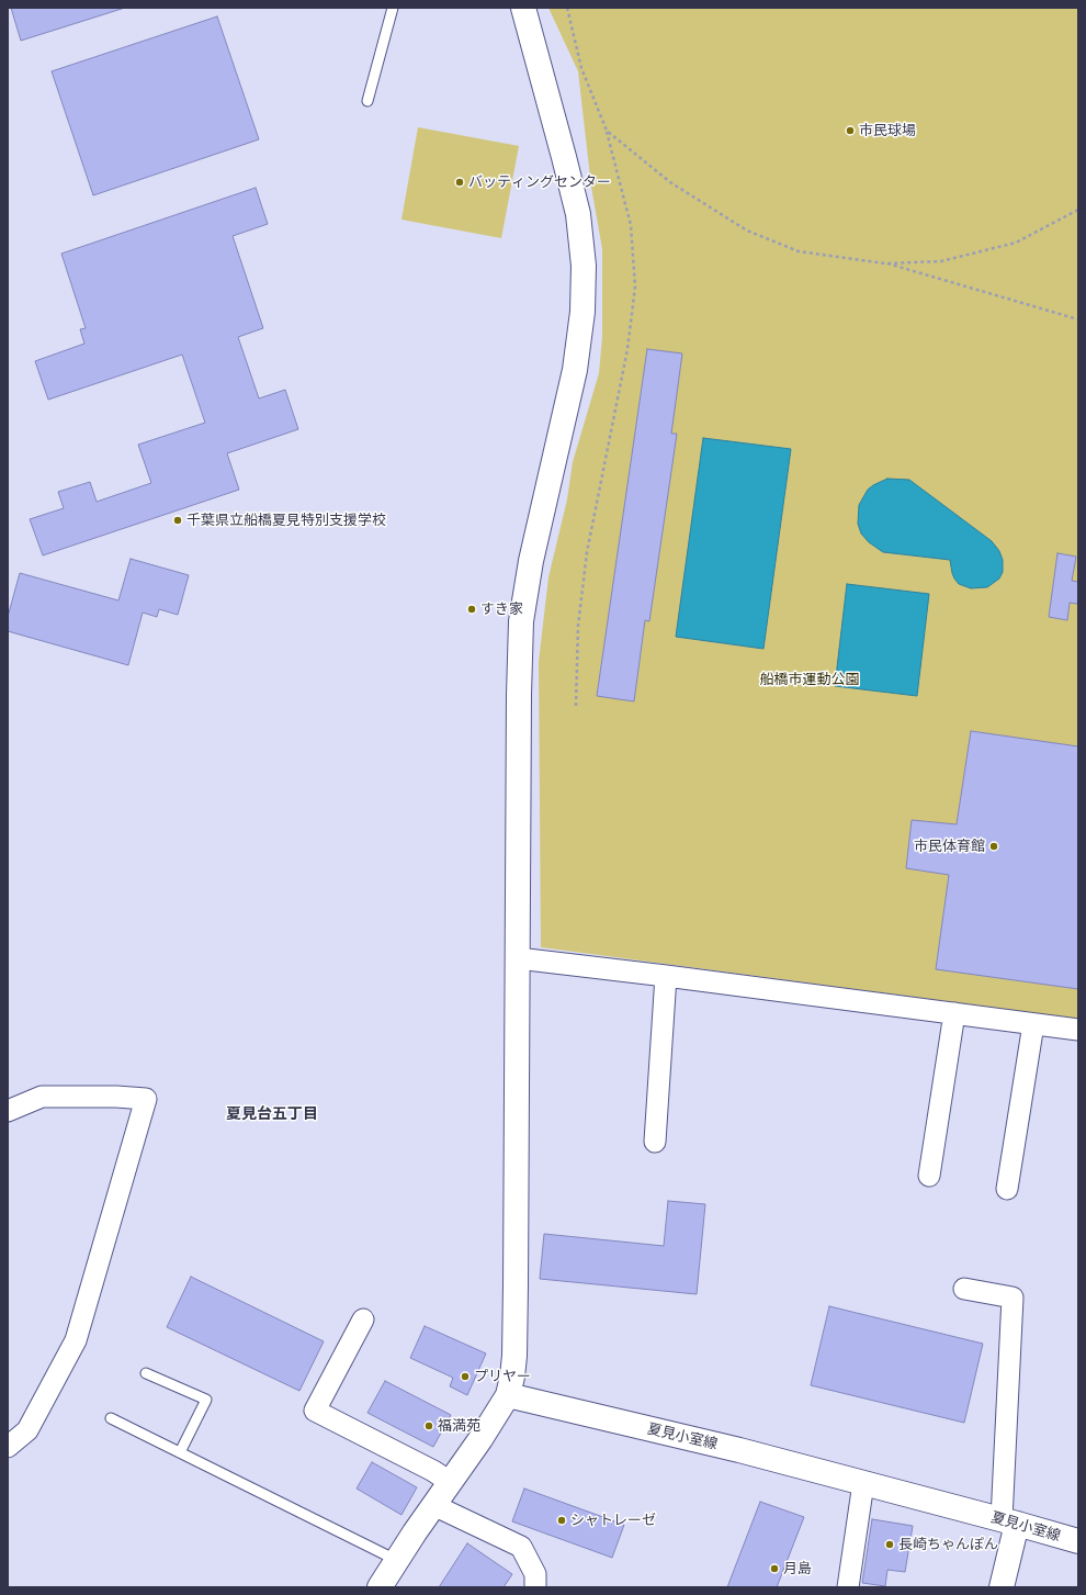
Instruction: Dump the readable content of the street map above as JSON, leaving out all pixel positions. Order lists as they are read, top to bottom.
{
  "streets": {
    "street": ["夏見小室線"]
  },
  "districts": ["夏見台五丁目"],
  "parks": ["船橋市運動公園"],
  "places": [
    "市民球場",
    "バッティングセンター",
    "千葉県立船橋夏見特別支援学校",
    "すき家",
    "市民体育館",
    "プリヤー",
    "福満苑",
    "シャトレーゼ",
    "長崎ちゃんぽん",
    "月島"
  ]
}
